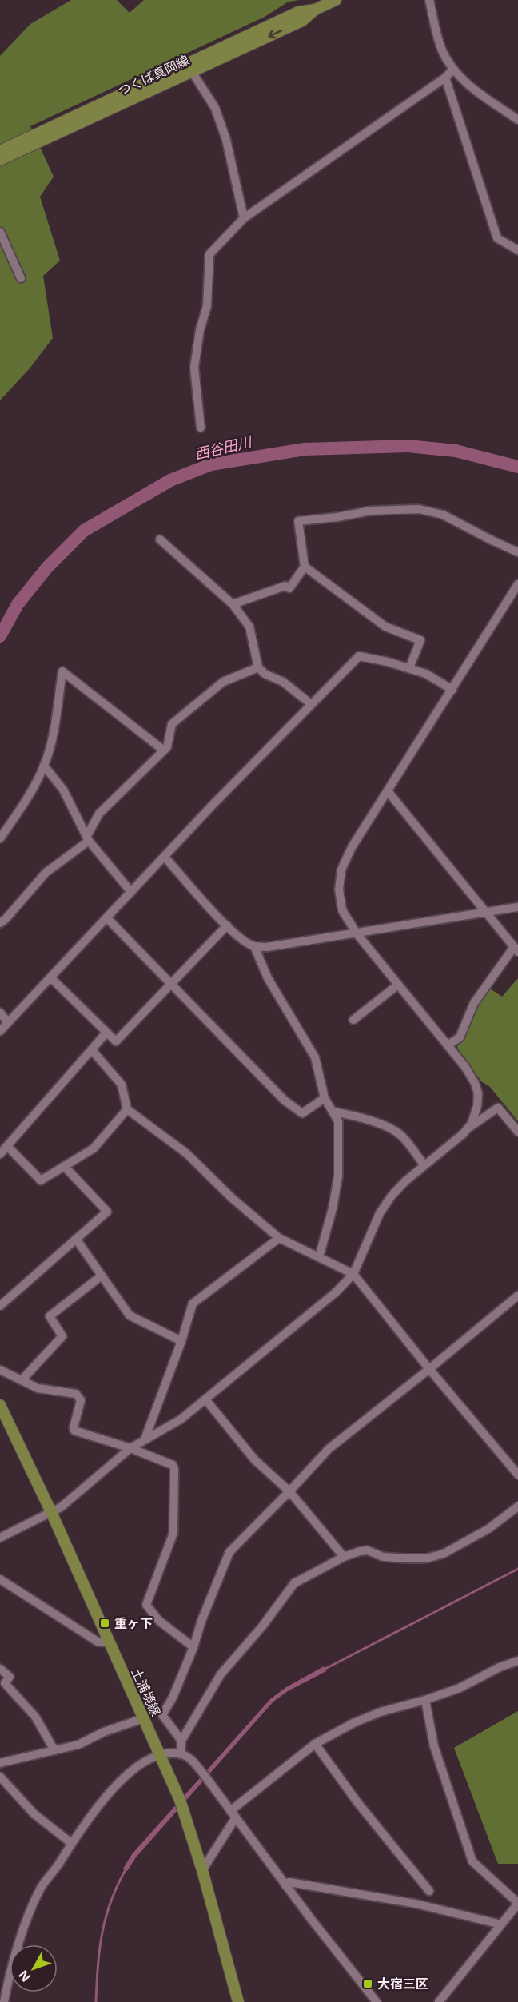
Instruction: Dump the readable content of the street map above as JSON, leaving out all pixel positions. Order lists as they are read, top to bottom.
{
  "streets": {
    "main road": ["つくば真岡線", "土浦境線"]
  },
  "water": ["西谷田川"],
  "places": {
    "transit": ["重ヶ下", "大宿三区"]
  },
  "north": "bottom left"
}
